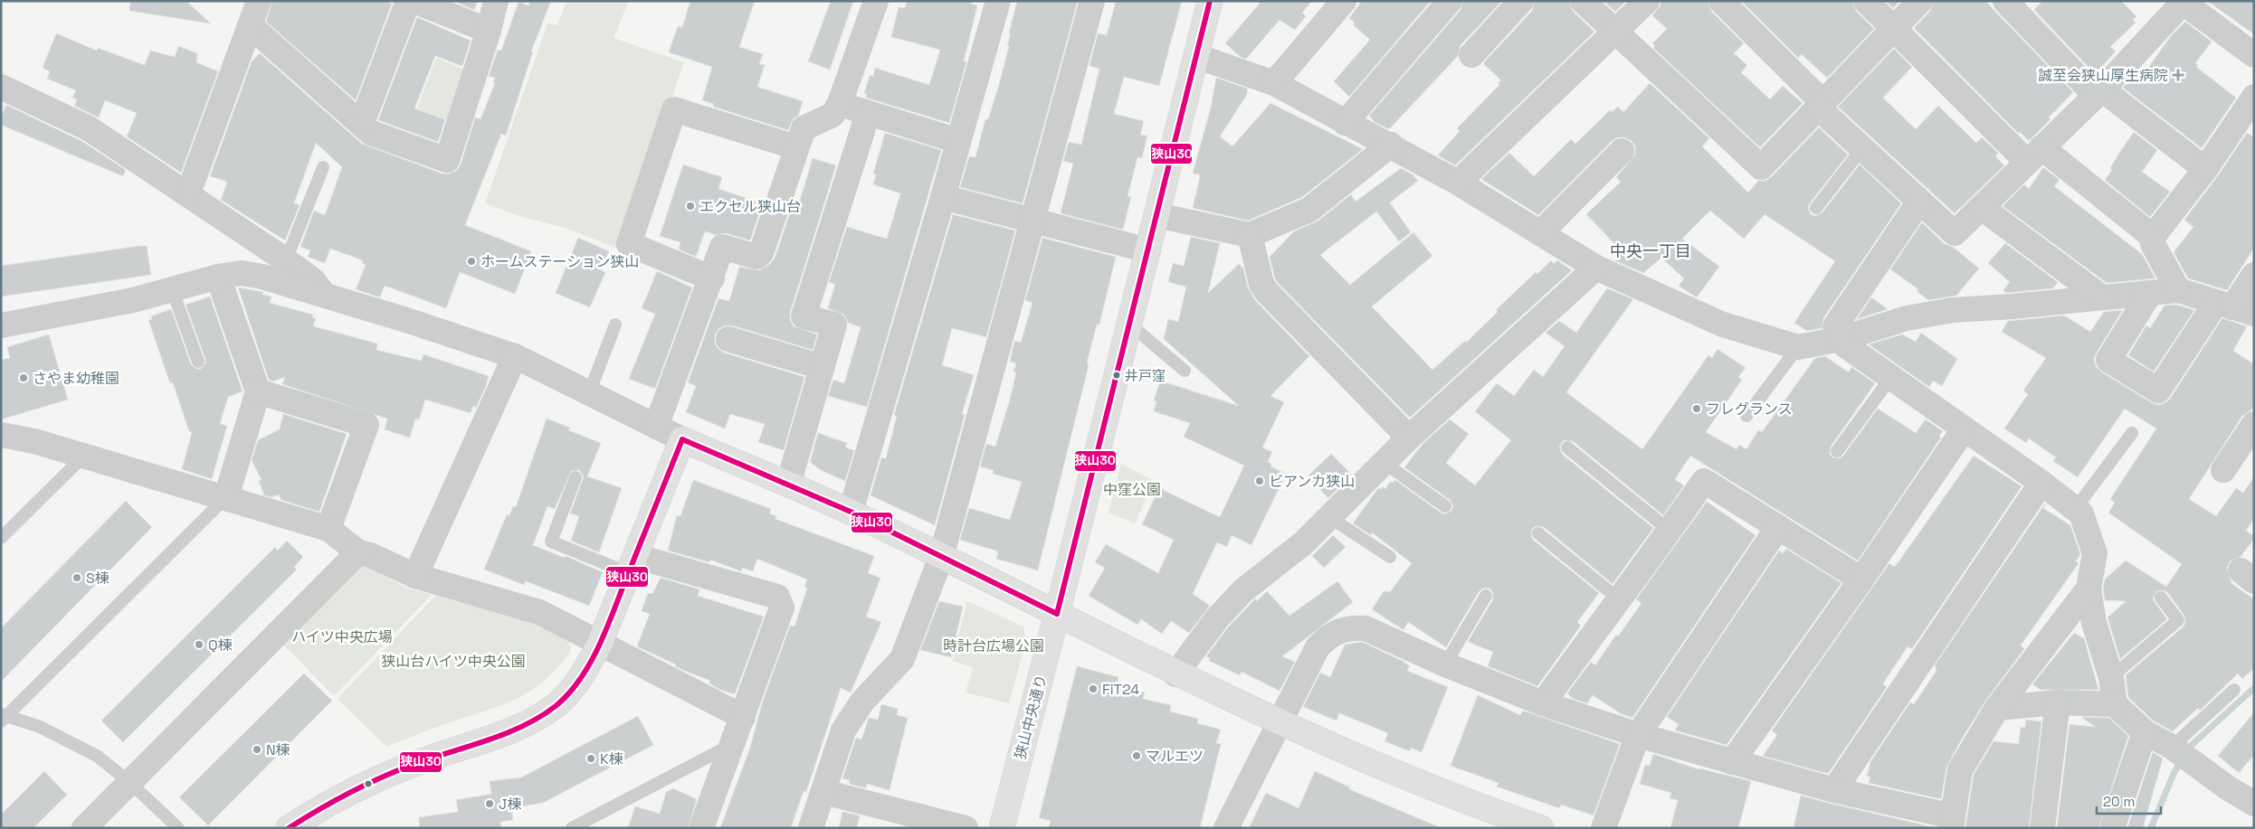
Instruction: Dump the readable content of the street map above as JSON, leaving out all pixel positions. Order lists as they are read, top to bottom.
{
  "streets": {
    "street": ["狭山中央通り"]
  },
  "districts": ["中央一丁目"],
  "parks": [
    "中窪公園",
    "ハイツ中央広場",
    "時計台広場公園",
    "狭山台ハイツ中央公園"
  ],
  "places": {
    "health": ["誠至会狭山厚生病院"],
    "other": [
      "エクセル狭山台",
      "ホームステーション狭山",
      "井戸窪",
      "さやま幼稚園",
      "フレグランス",
      "ビアンカ狭山",
      "S棟",
      "Q棟",
      "FiT24",
      "N棟",
      "マルエツ",
      "K棟",
      "J棟"
    ]
  },
  "lines": ["transit line 狭山30"],
  "scale_bar": "20 m"
}
